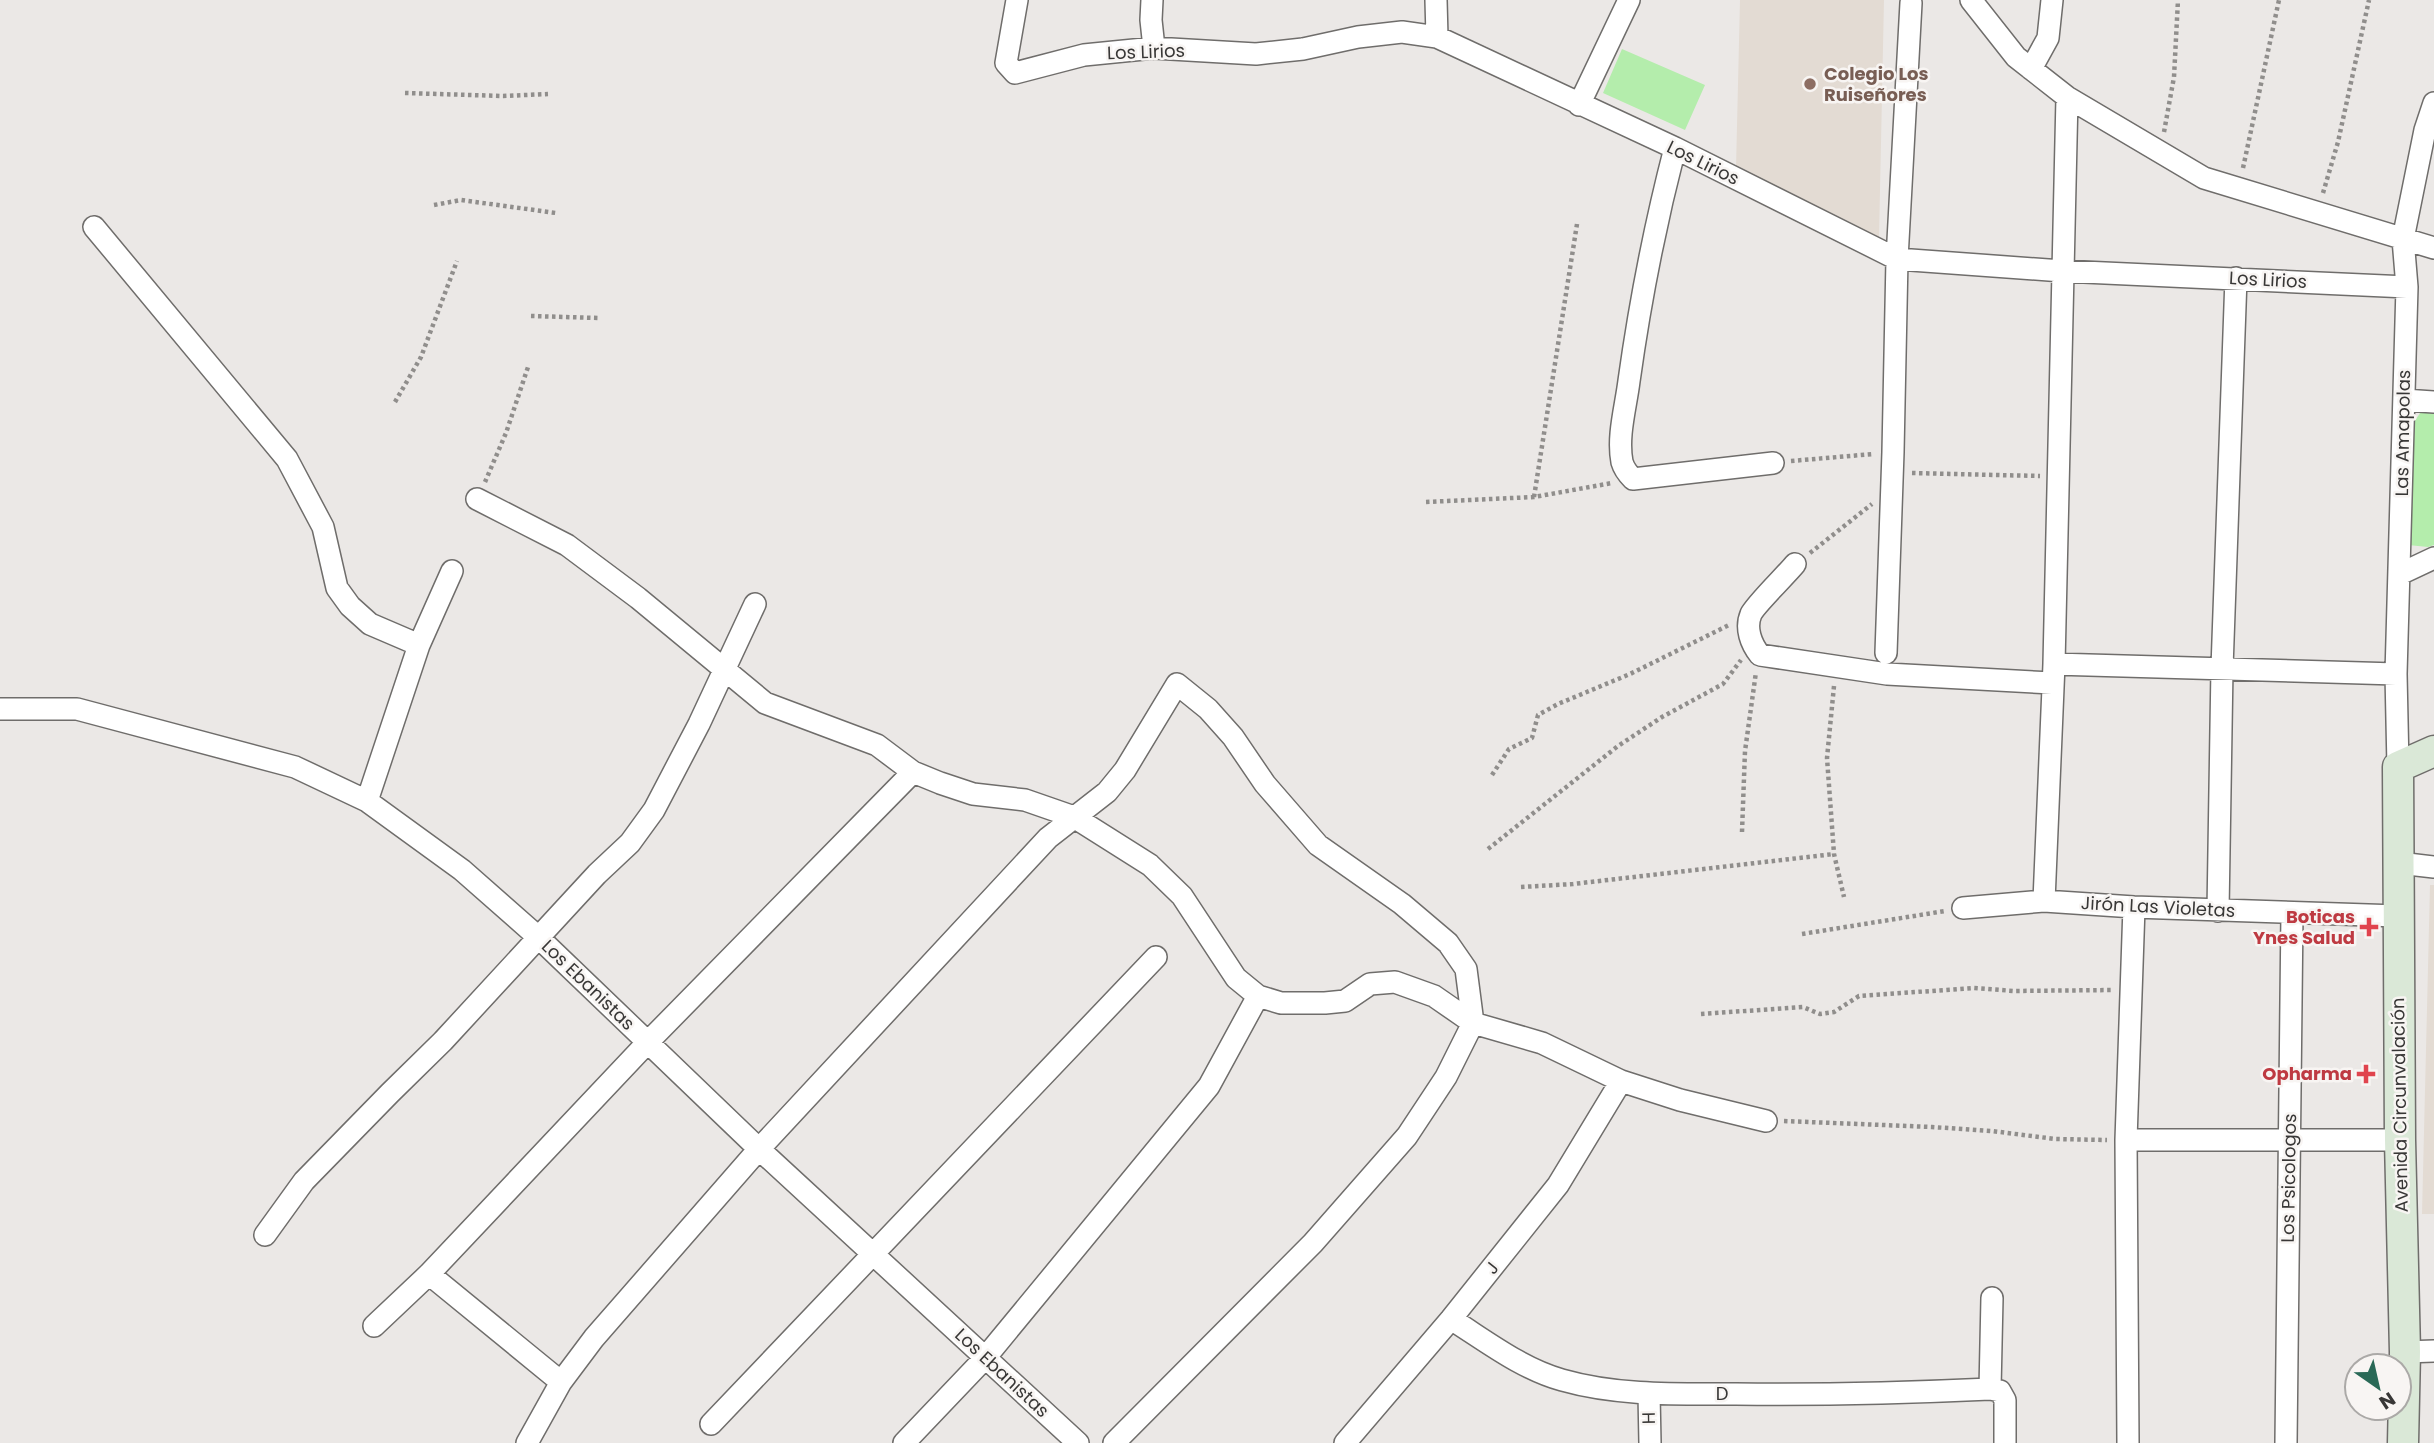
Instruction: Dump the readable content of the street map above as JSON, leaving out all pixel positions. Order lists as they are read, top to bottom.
{
  "streets": {
    "street": [
      "Los Lirios",
      "Las Amapolas",
      "Jirón Las Violetas",
      "Los Ebanistas",
      "Avenida Circunvalación",
      "Los Psicologos",
      "J",
      "D",
      "H"
    ]
  },
  "crossings": [
    ["Los Lirios", "Las Amapolas"],
    ["Las Amapolas", "Avenida Circunvalación"],
    ["Jirón Las Violetas", "Avenida Circunvalación"],
    ["Jirón Las Violetas", "Los Psicologos"],
    ["J", "D"],
    ["D", "H"]
  ],
  "places": {
    "other": ["Colegio Los Ruiseñores"],
    "health": ["Boticas Ynes Salud", "Opharma"]
  },
  "north": "bottom right"
}
